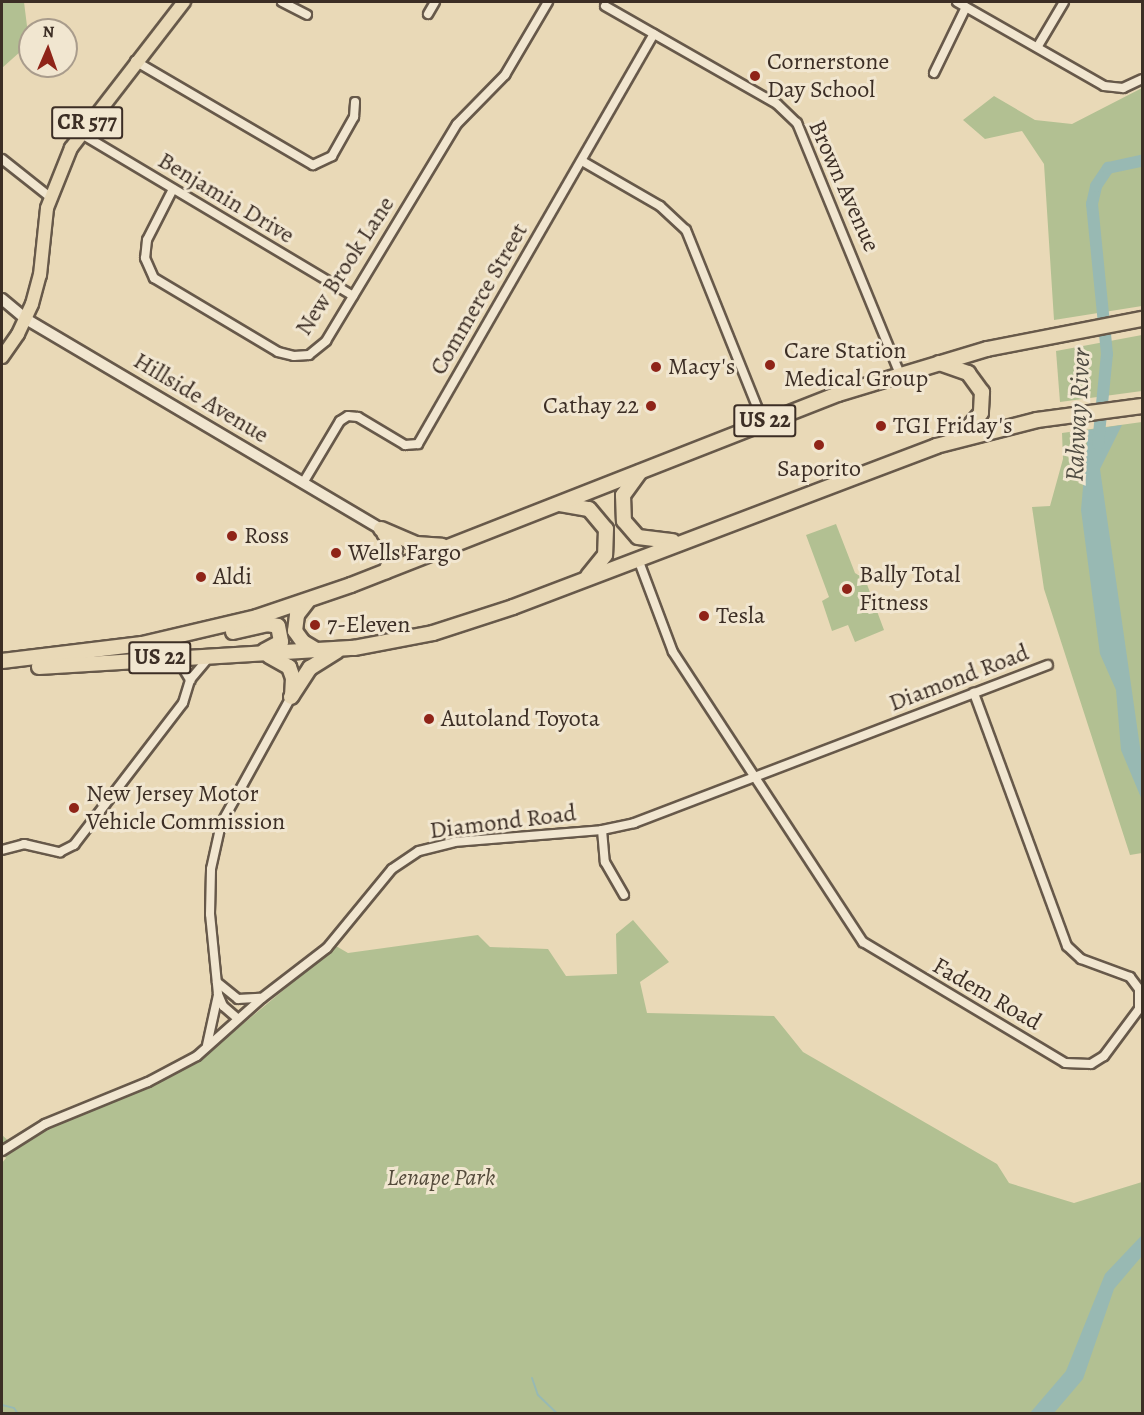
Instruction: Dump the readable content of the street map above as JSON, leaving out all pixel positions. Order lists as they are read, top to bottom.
{
  "streets": {
    "highway": ["US 22"],
    "main road": ["CR 577"],
    "street": [
      "Brown Avenue",
      "Benjamin Drive",
      "New Brook Lane",
      "Commerce Street",
      "Hillside Avenue",
      "Diamond Road",
      "Fadem Road"
    ]
  },
  "crossings": [
    ["CR 577", "Benjamin Drive"],
    ["CR 577", "Hillside Avenue"],
    ["Brown Avenue", "Commerce Street"],
    ["Brown Avenue", "US 22"],
    ["Benjamin Drive", "New Brook Lane"],
    ["Commerce Street", "Hillside Avenue"],
    ["US 22", "Fadem Road"],
    ["Diamond Road", "Fadem Road"]
  ],
  "water": ["Rahway River"],
  "parks": ["Lenape Park"],
  "places": [
    "Cornerstone Day School",
    "Care Station Medical Group",
    "Macy's",
    "Cathay 22",
    "TGI Friday's",
    "Saporito",
    "Ross",
    "Wells Fargo",
    "Aldi",
    "Bally Total Fitness",
    "Tesla",
    "7-Eleven",
    "Autoland Toyota",
    "New Jersey Motor Vehicle Commission"
  ],
  "north": "top"
}
